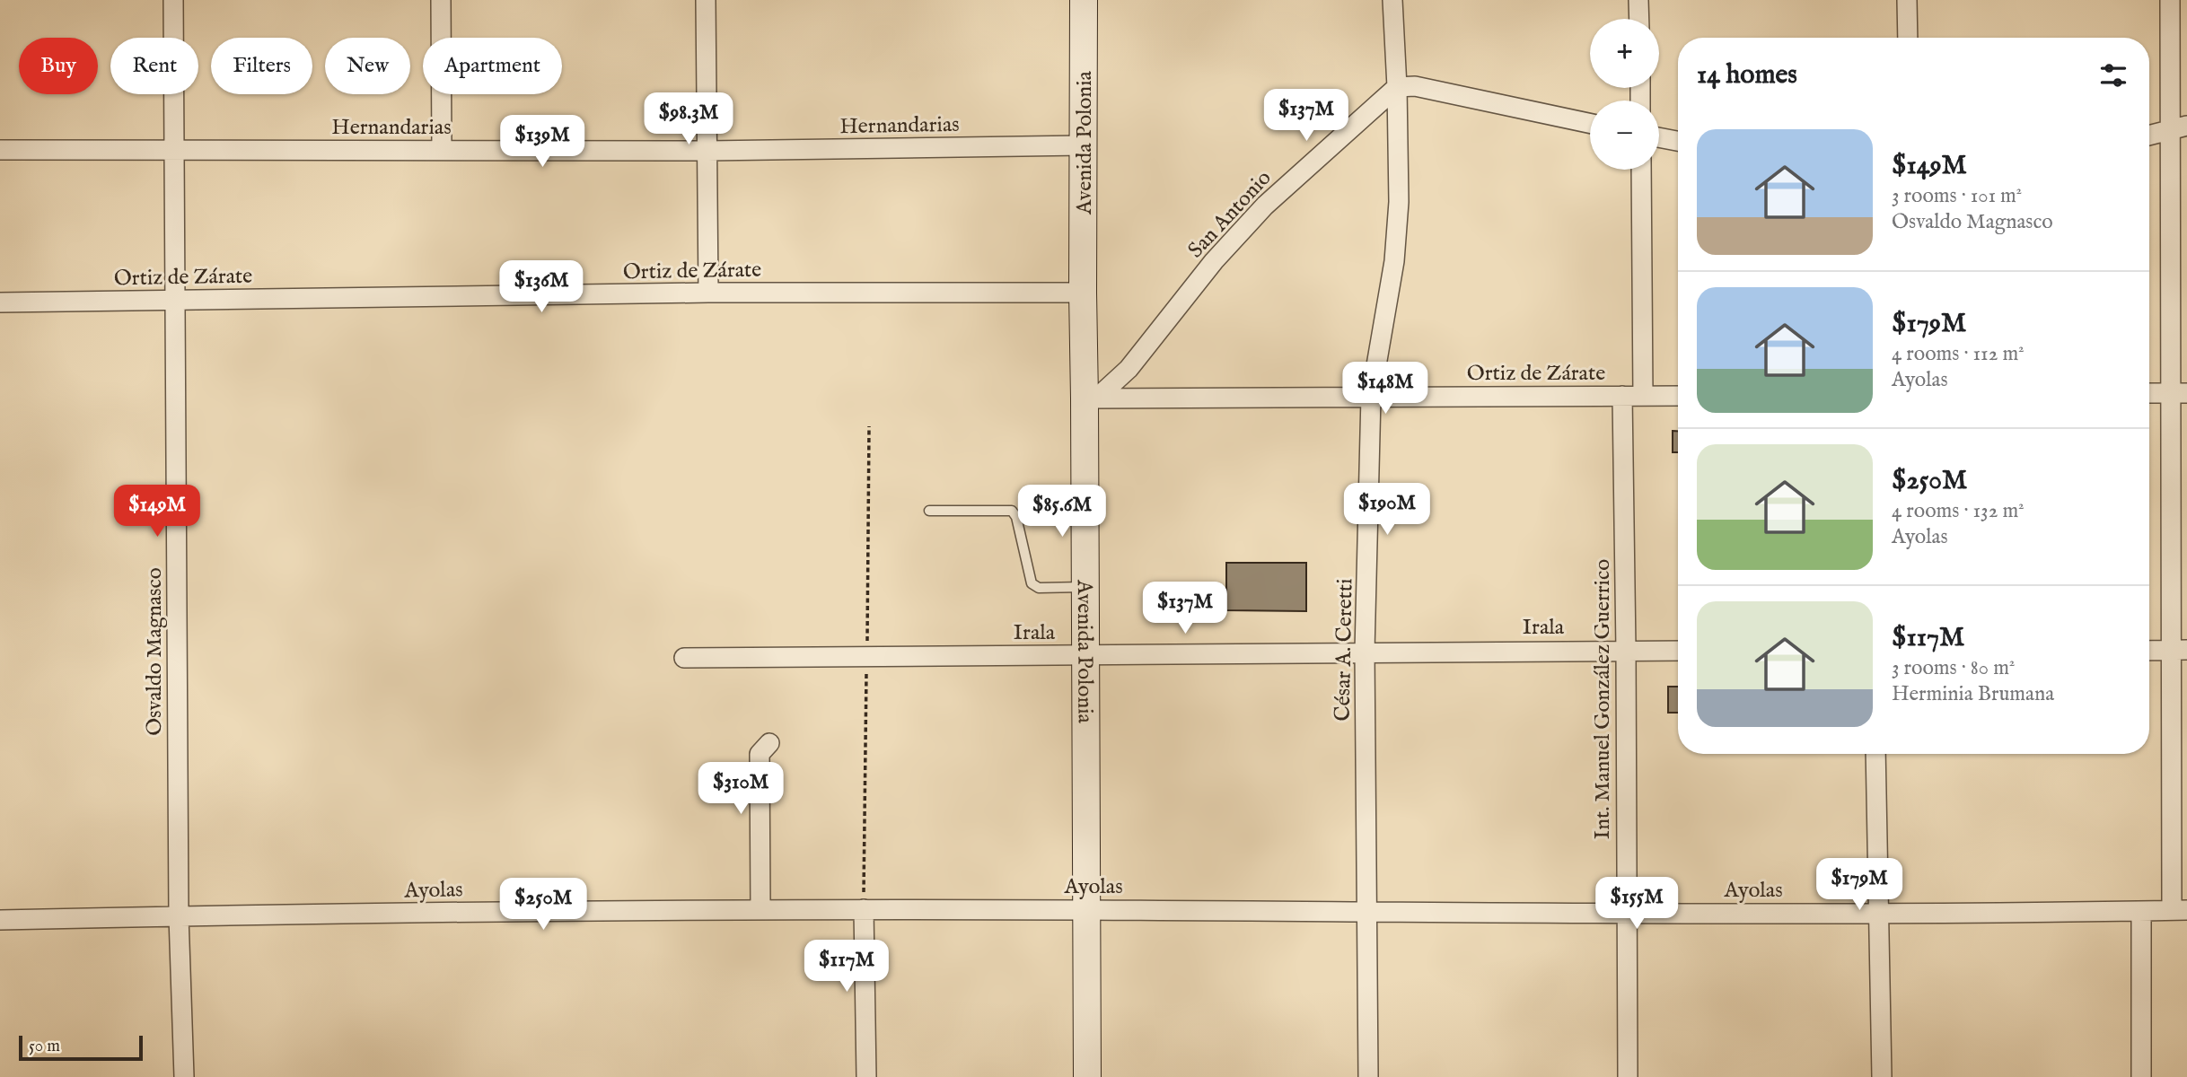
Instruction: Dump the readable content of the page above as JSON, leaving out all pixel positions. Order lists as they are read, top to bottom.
{
  "streets": {
    "main road": ["Avenida Polonia"],
    "street": [
      "Hernandarias",
      "San Antonio",
      "Ortiz de Zárate",
      "Irala",
      "César A. Ceretti",
      "Osvaldo Magnasco",
      "Int. Manuel González Guerrico",
      "Ayolas"
    ]
  },
  "crossings": [
    ["Hernandarias", "Avenida Polonia"],
    ["Hernandarias", "Osvaldo Magnasco"],
    ["Avenida Polonia", "San Antonio"],
    ["Avenida Polonia", "Ortiz de Zárate"],
    ["Avenida Polonia", "Irala"],
    ["Avenida Polonia", "Ayolas"],
    ["San Antonio", "Ortiz de Zárate"],
    ["San Antonio", "César A. Ceretti"],
    ["Ortiz de Zárate", "César A. Ceretti"],
    ["Ortiz de Zárate", "Osvaldo Magnasco"],
    ["Ortiz de Zárate", "Int. Manuel González Guerrico"],
    ["Irala", "César A. Ceretti"],
    ["Irala", "Int. Manuel González Guerrico"],
    ["César A. Ceretti", "Ayolas"],
    ["Osvaldo Magnasco", "Ayolas"],
    ["Int. Manuel González Guerrico", "Ayolas"]
  ],
  "scale_bar": "50 m",
  "page": {
    "map_buttons": ["+", "−"],
    "chip": [
      "Buy",
      "Rent",
      "Filters",
      "New",
      "Apartment"
    ],
    "heading": "14 homes",
    "price": [
      "$137M",
      "$98.3M",
      "$139M",
      "$136M",
      "$148M",
      "$190M",
      "$149M",
      "$85.6M",
      "$137M",
      "$310M",
      "$179M",
      "$155M",
      "$250M",
      "$117M"
    ],
    "list": [
      {
        "name": "$149M",
        "note": "3 rooms · 101 m² · Osvaldo Magnasco"
      },
      {
        "name": "$179M",
        "note": "4 rooms · 112 m² · Ayolas"
      },
      {
        "name": "$250M",
        "note": "4 rooms · 132 m² · Ayolas"
      },
      {
        "name": "$117M",
        "note": "3 rooms · 80 m² · Herminia Brumana"
      }
    ],
    "scale": "50 m"
  }
}
